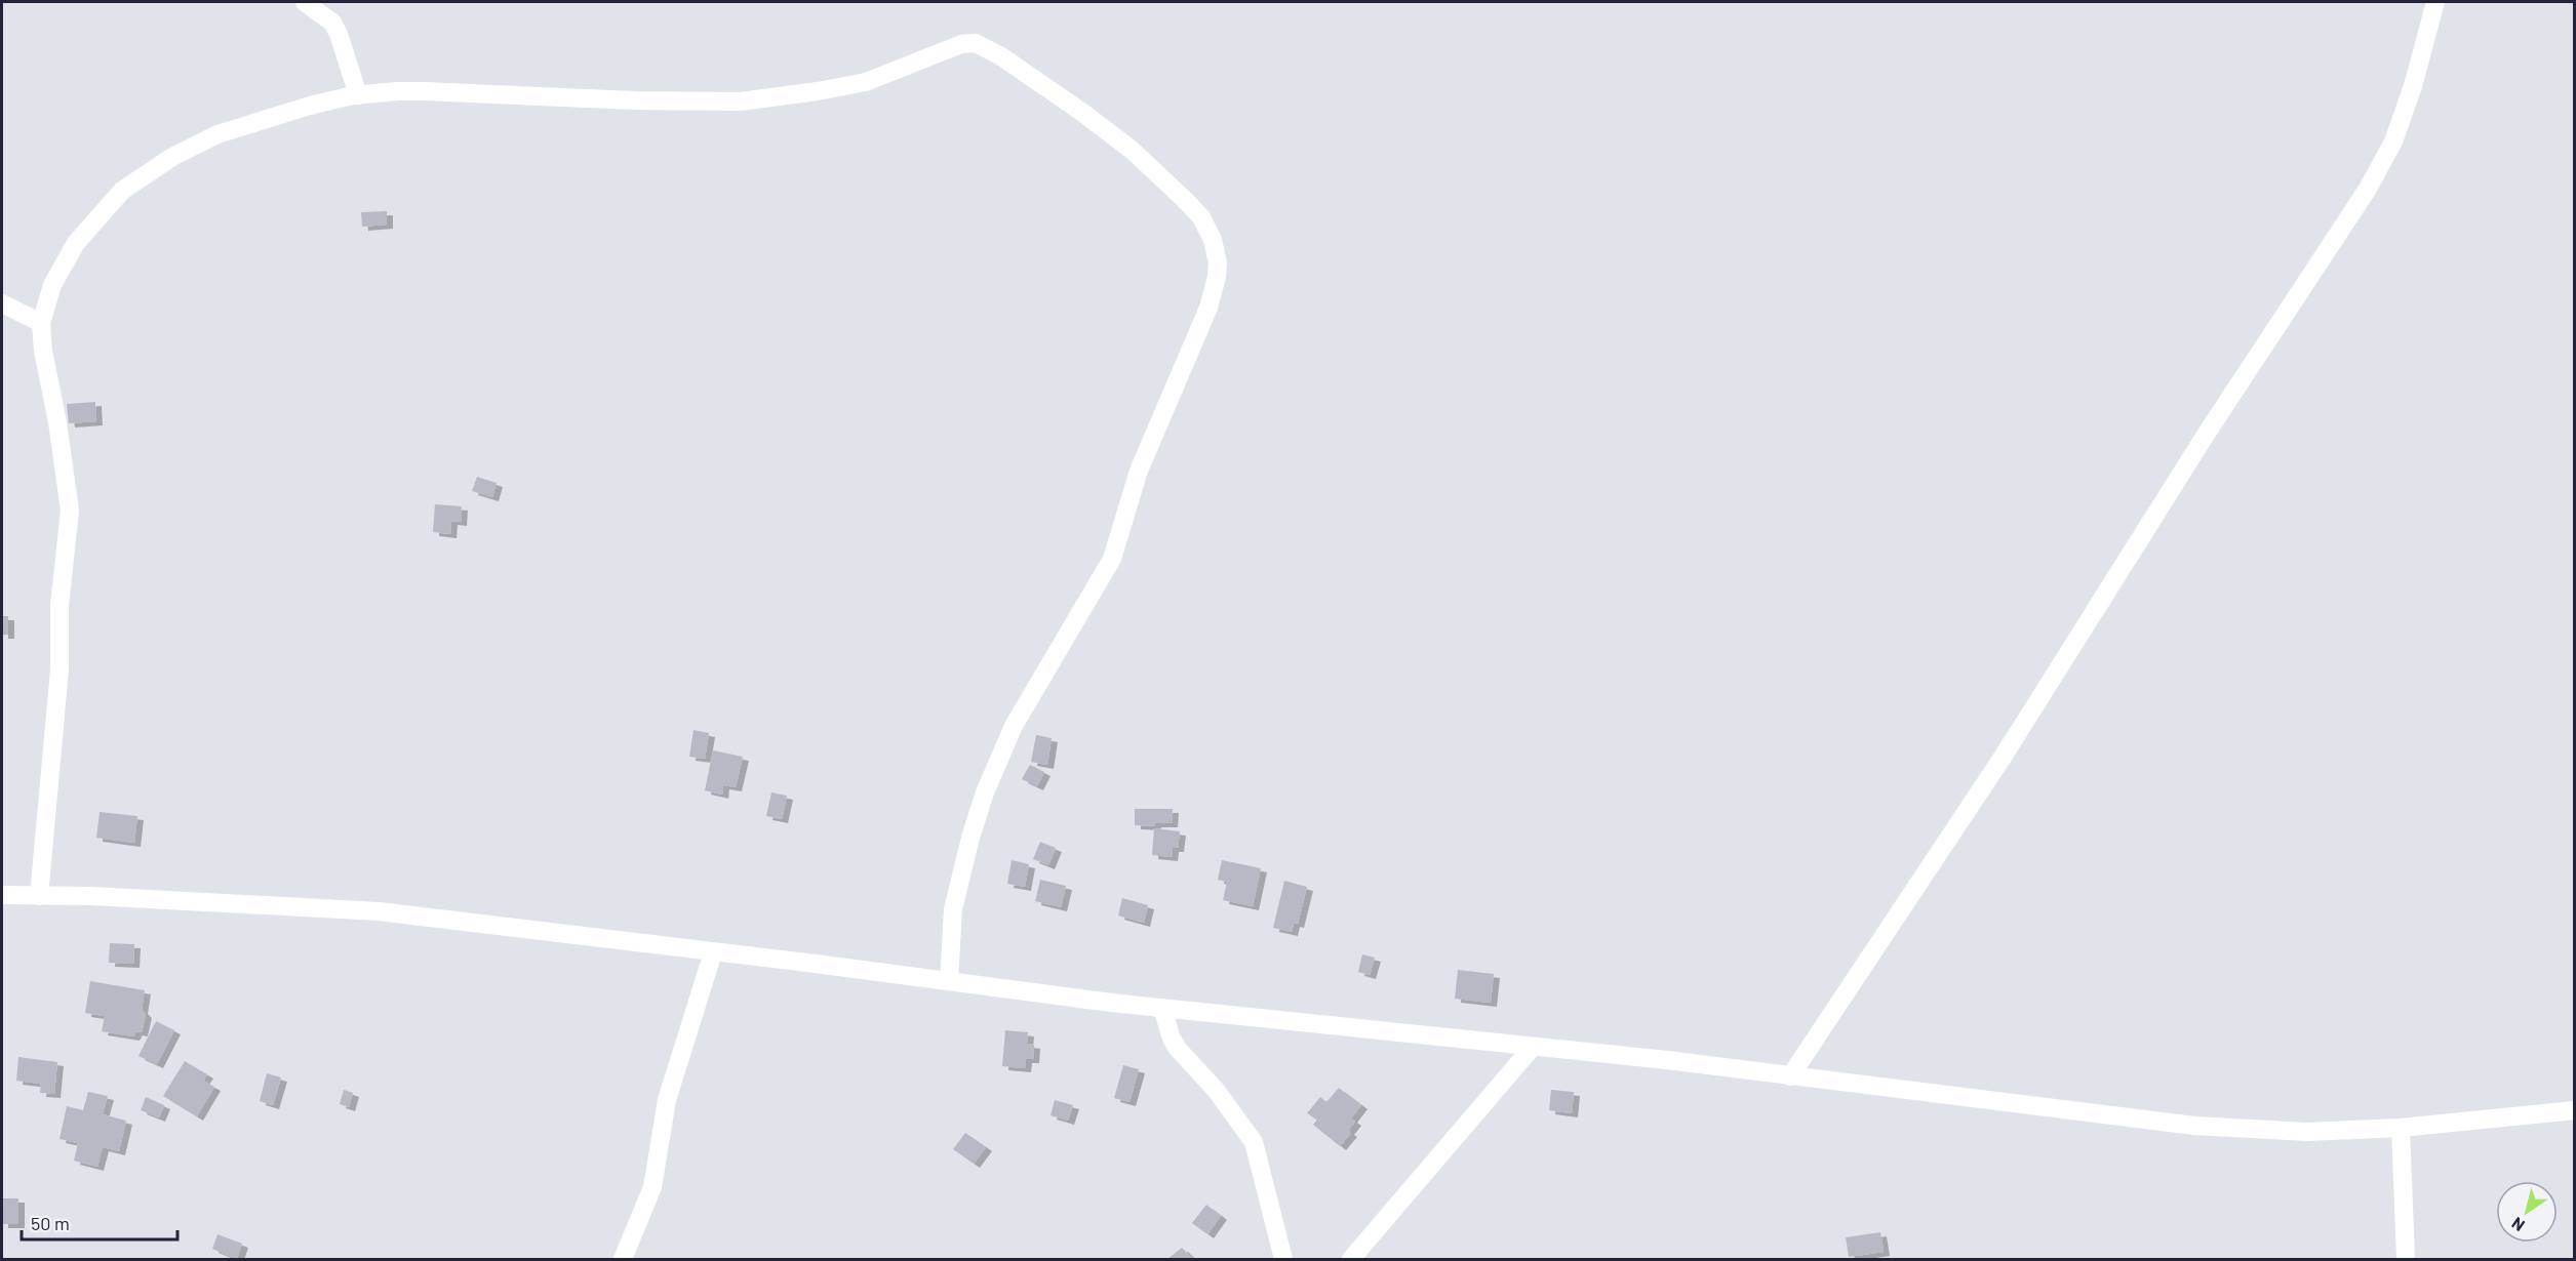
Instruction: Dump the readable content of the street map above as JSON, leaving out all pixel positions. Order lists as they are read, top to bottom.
{
  "scale_bar": "50 m",
  "north": "bottom left"
}
